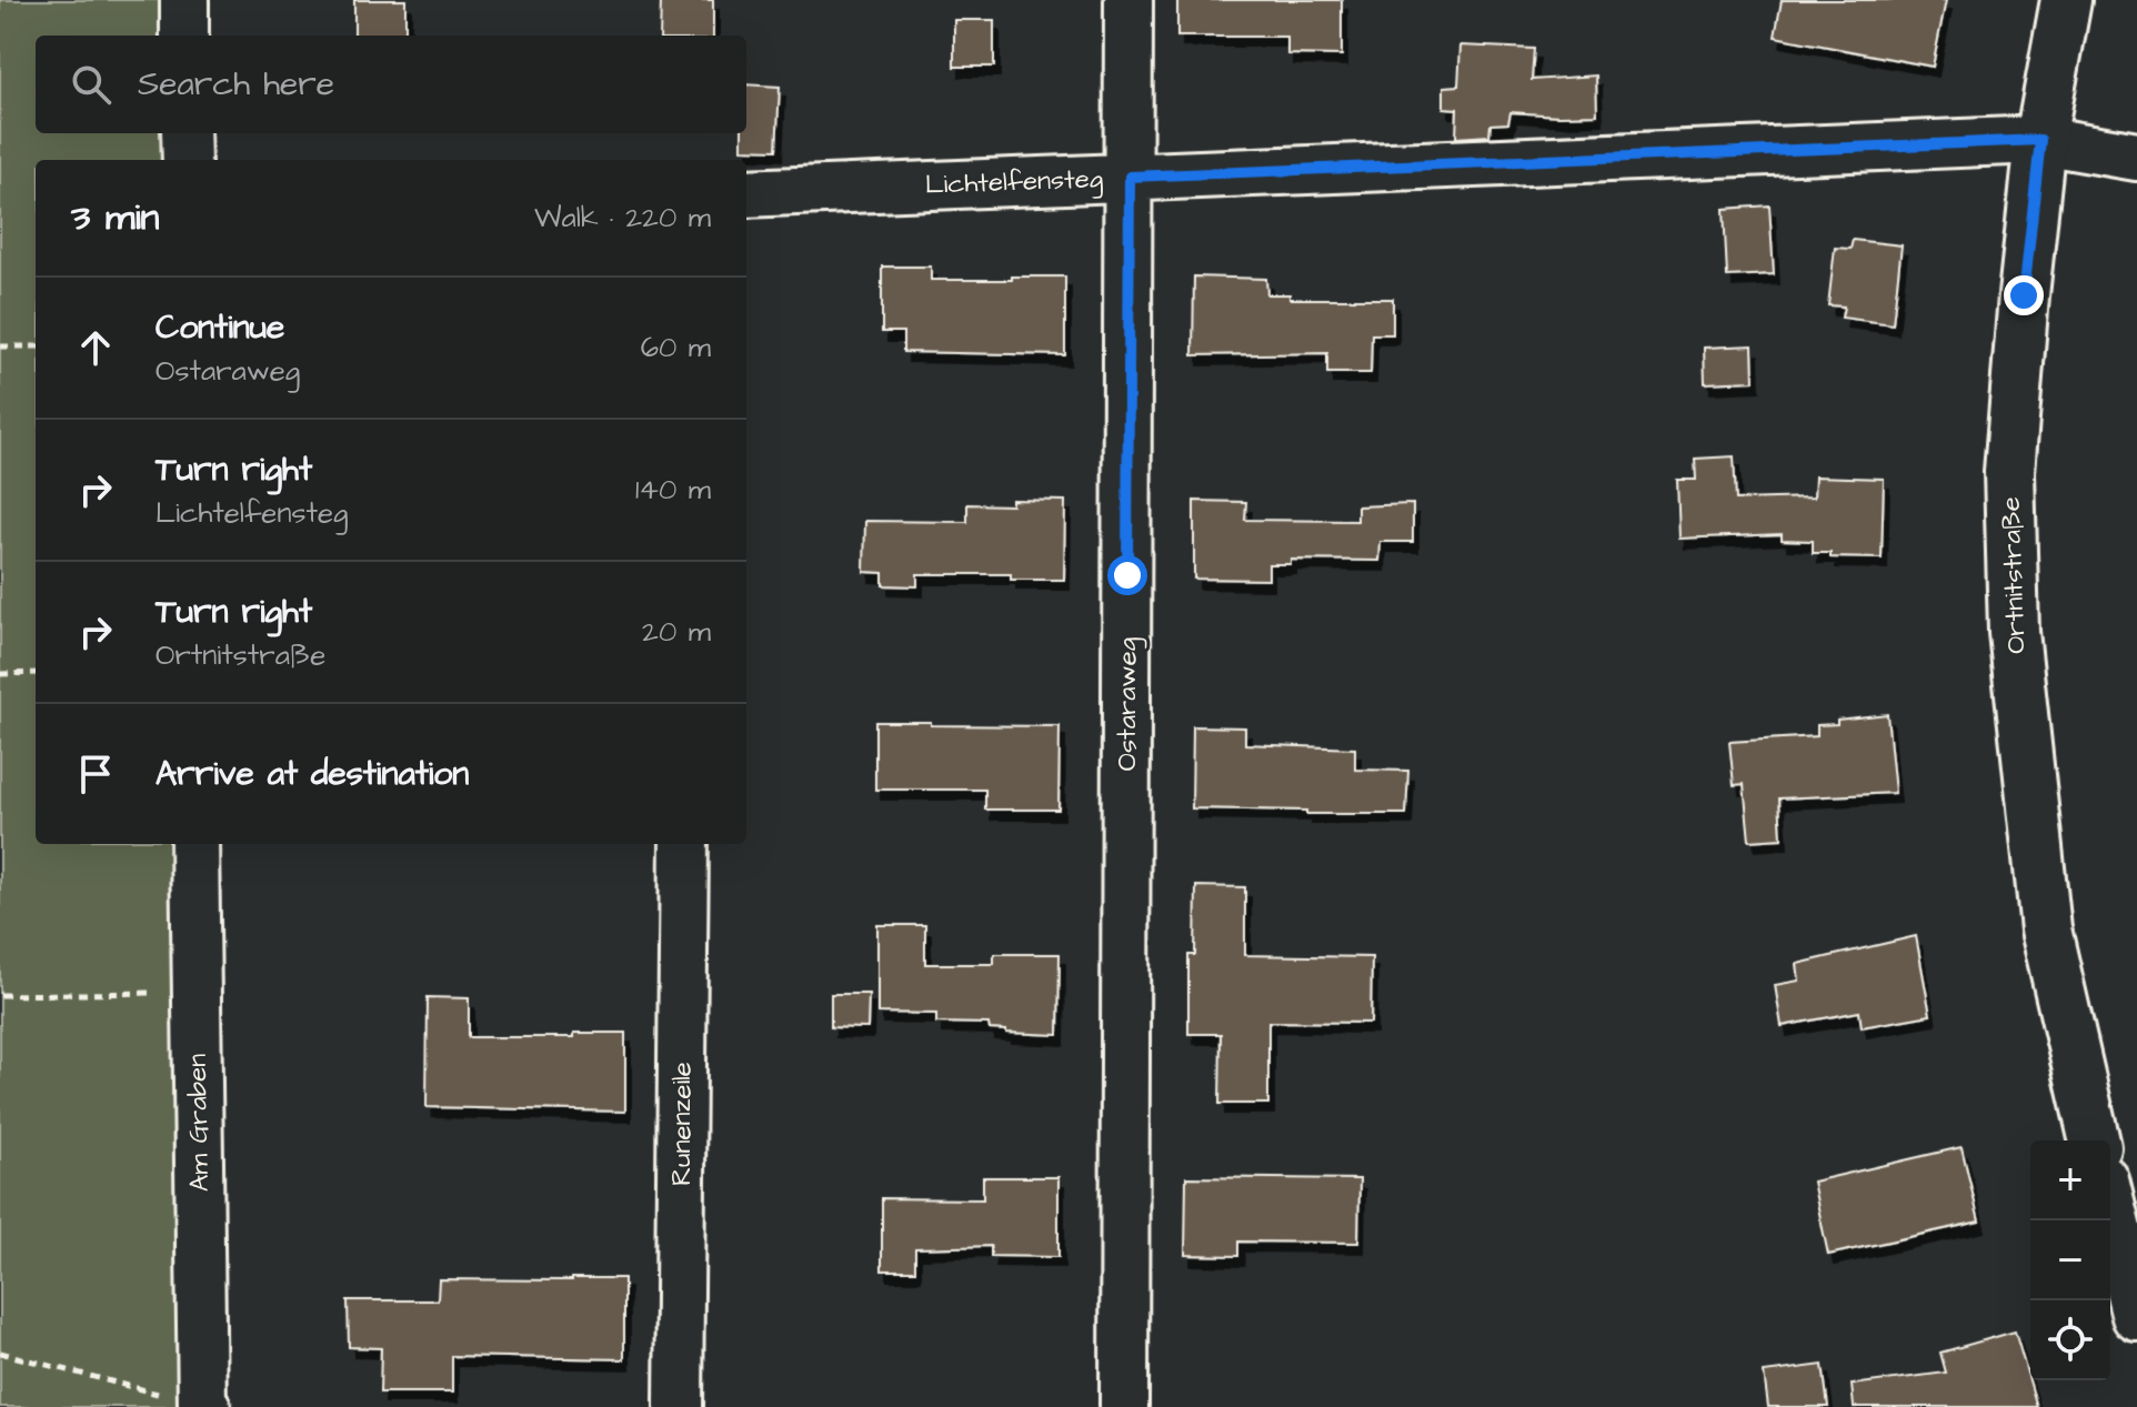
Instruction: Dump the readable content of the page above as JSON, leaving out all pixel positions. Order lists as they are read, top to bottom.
{
  "streets": {
    "street": [
      "Lichtelfensteg",
      "Ortnitstraße",
      "Ostaraweg",
      "Am Graben",
      "Runenzeile"
    ]
  },
  "crossings": [
    ["Lichtelfensteg", "Ortnitstraße"],
    ["Lichtelfensteg", "Ostaraweg"]
  ],
  "page": {
    "search": "Search here",
    "heading": ["3 min", "Walk · 220 m"],
    "list": [
      ["Continue", "Ostaraweg", "60 m"],
      ["Turn right", "Lichtelfensteg", "140 m"],
      ["Turn right", "Ortnitstraße", "20 m"],
      "Arrive at destination"
    ],
    "map_buttons": ["+", "−"]
  }
}
